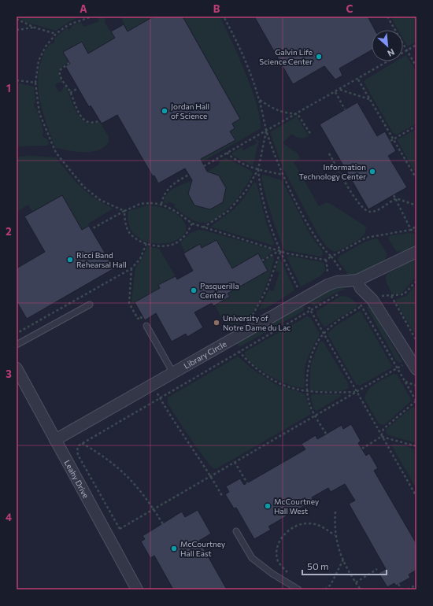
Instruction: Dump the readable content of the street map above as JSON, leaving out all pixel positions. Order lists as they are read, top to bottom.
{
  "streets": {
    "street": ["Library Circle", "Leahy Drive"]
  },
  "crossings": [
    ["Library Circle", "Leahy Drive"]
  ],
  "places": [
    "Galvin Life Science Center",
    "Jordan Hall of Science",
    "Information Technology Center",
    "Ricci Band Rehearsal Hall",
    "Pasquerilla Center",
    "University of Notre Dame du Lac",
    "McCourtney Hall West",
    "McCourtney Hall East"
  ],
  "scale_bar": "50 m",
  "north": "bottom right",
  "grid": {
    "columns": ["A", "B", "C"],
    "rows": [
      "1",
      "2",
      "3",
      "4"
    ]
  }
}
